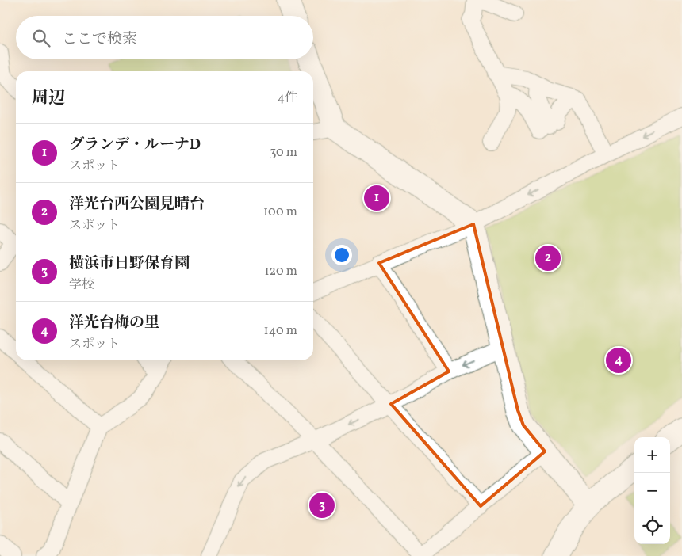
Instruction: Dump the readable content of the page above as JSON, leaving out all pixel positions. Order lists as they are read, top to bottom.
{
  "page": {
    "search": "ここで検索",
    "heading": ["周辺", "4件"],
    "list": [
      {
        "mark": "1",
        "name": "グランデ・ルーナD",
        "note": "スポット",
        "value": "30 m"
      },
      {
        "mark": "2",
        "name": "洋光台西公園見晴台",
        "note": "スポット",
        "value": "100 m"
      },
      {
        "mark": "3",
        "name": "横浜市日野保育園",
        "note": "学校",
        "value": "120 m"
      },
      {
        "mark": "4",
        "name": "洋光台梅の里",
        "note": "スポット",
        "value": "140 m"
      }
    ],
    "pins": [
      "1",
      "2",
      "4",
      "3"
    ],
    "map_buttons": ["+", "−"]
  }
}
